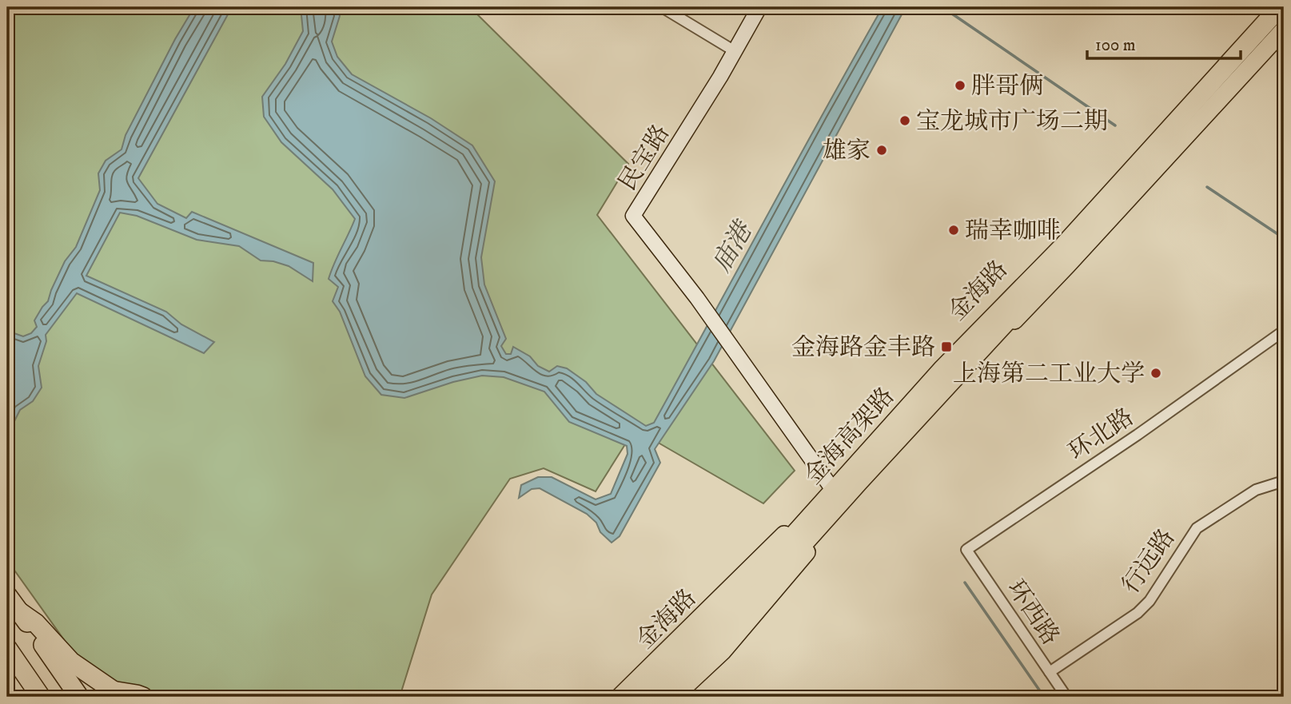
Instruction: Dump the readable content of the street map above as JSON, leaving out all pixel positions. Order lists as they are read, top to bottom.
{
  "streets": {
    "highway": ["金海高架路"],
    "main road": ["金海路"],
    "street": [
      "民宝路",
      "环北路",
      "行远路",
      "环西路"
    ]
  },
  "crossings": [
    ["民宝路", "金海路"],
    ["金海路", "金海高架路"],
    ["环北路", "环西路"],
    ["行远路", "环西路"]
  ],
  "water": ["庙港"],
  "places": {
    "other": [
      "胖哥俩",
      "宝龙城市广场二期",
      "雄家",
      "瑞幸咖啡",
      "上海第二工业大学"
    ],
    "transit": ["金海路金丰路"]
  },
  "scale_bar": "100 m"
}
